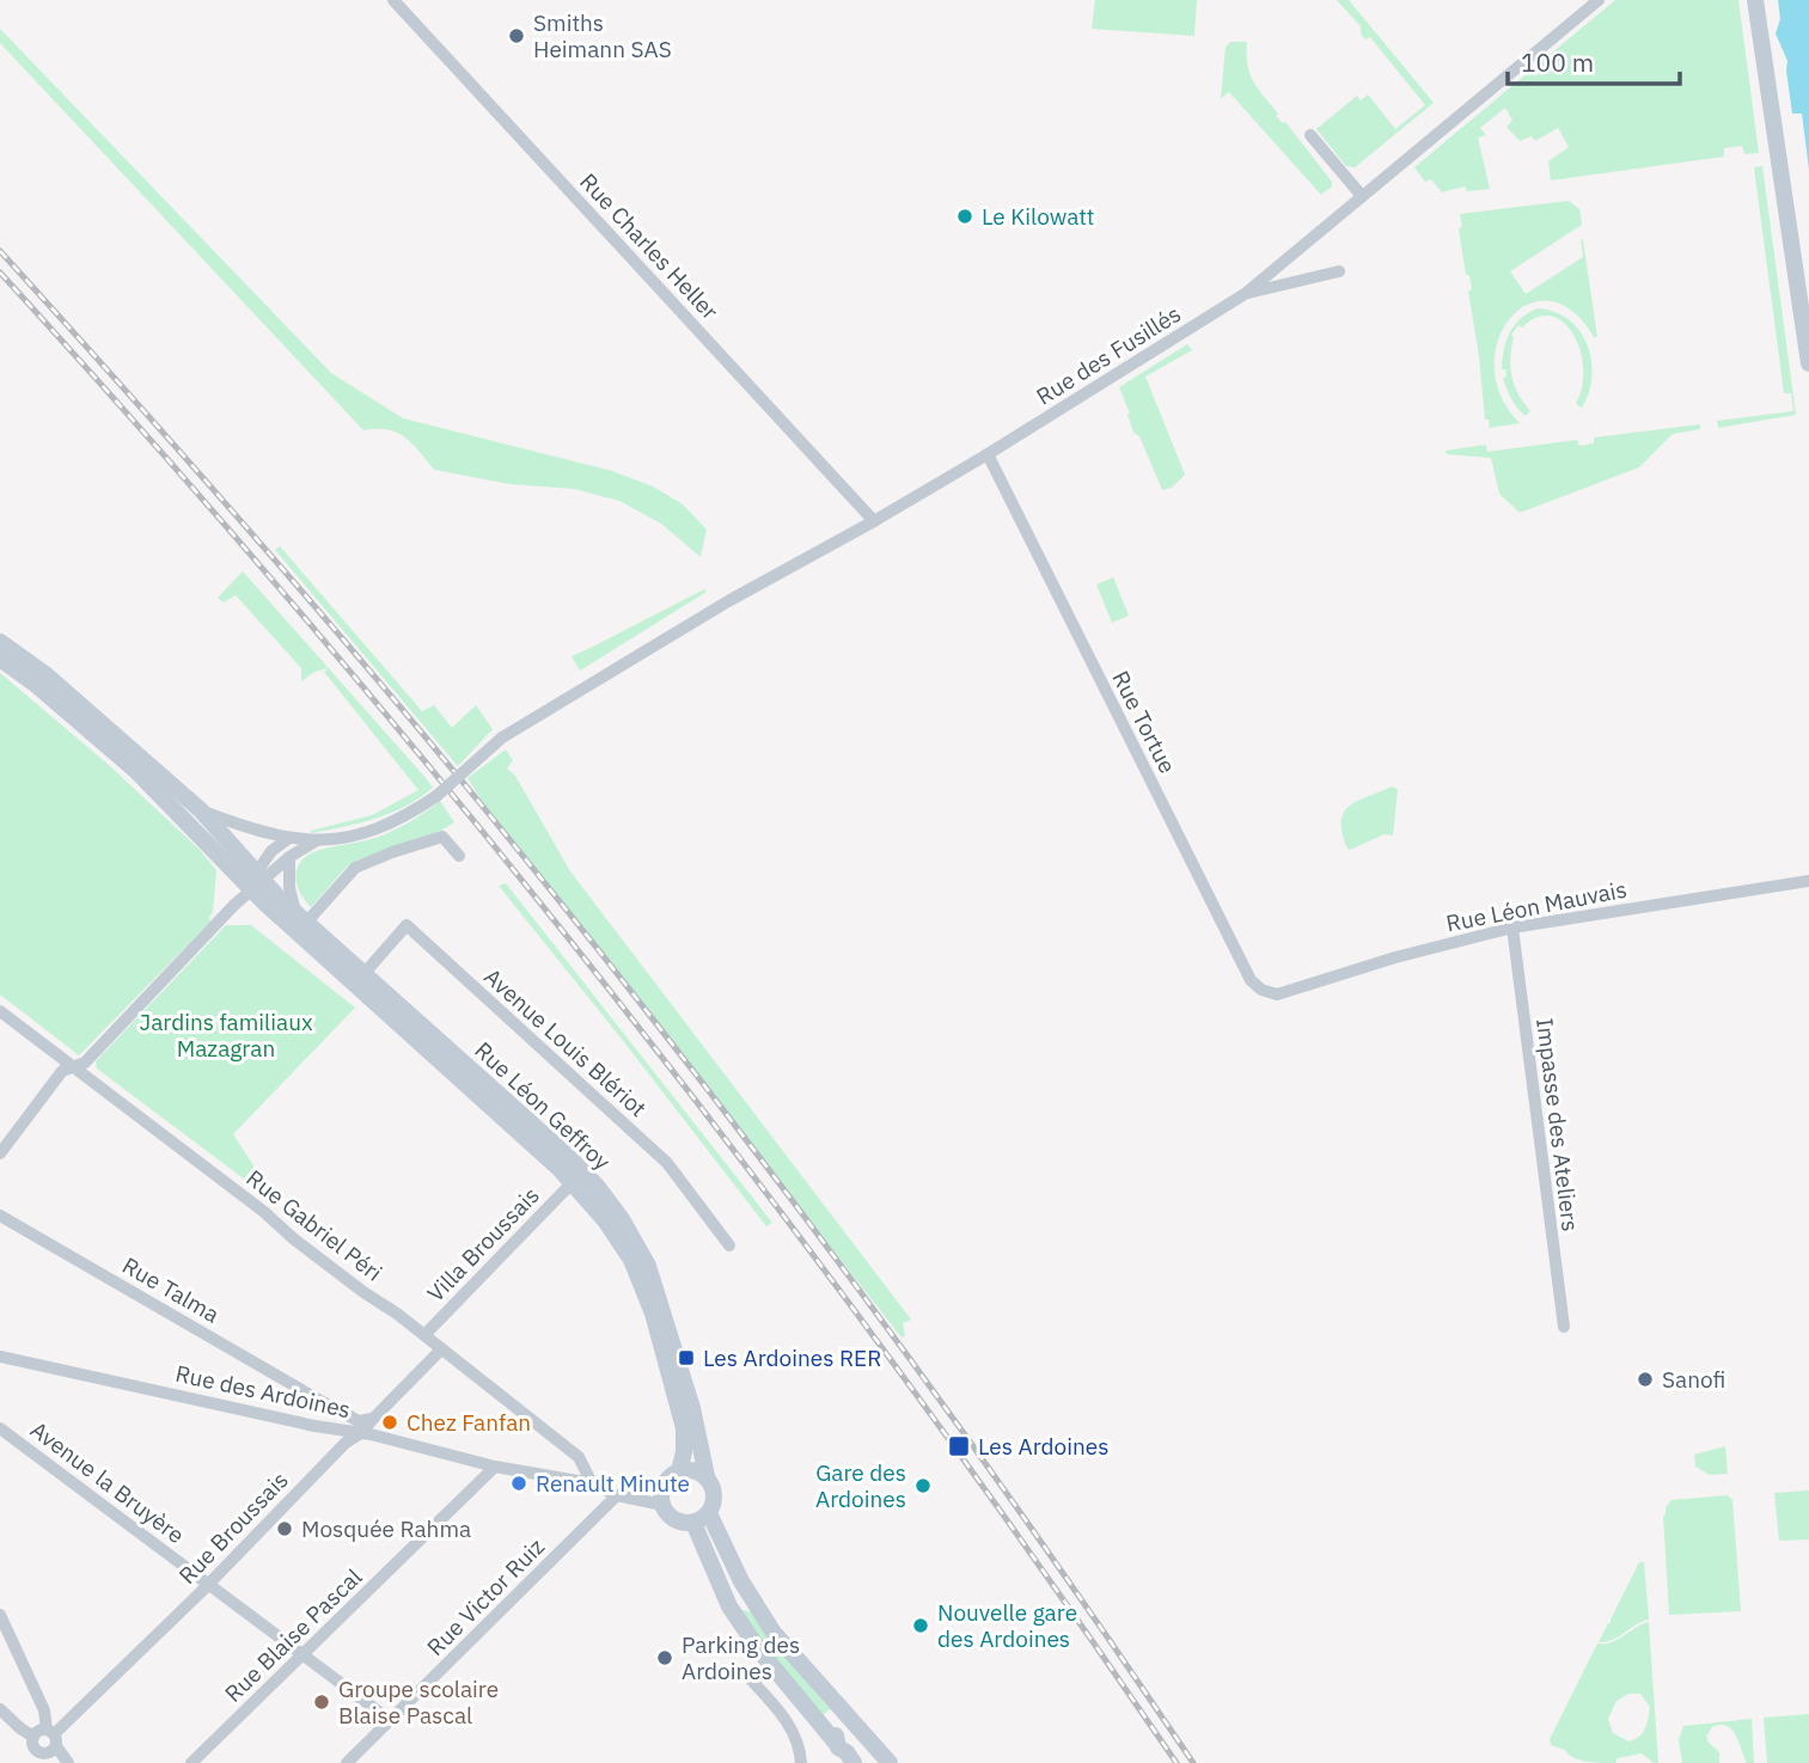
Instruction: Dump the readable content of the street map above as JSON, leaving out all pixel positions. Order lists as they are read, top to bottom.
{
  "streets": {
    "street": [
      "Rue Charles Heller",
      "Rue des Fusillés",
      "Rue Tortue",
      "Rue Léon Mauvais",
      "Avenue Louis Blériot",
      "Rue Léon Geffroy",
      "Impasse des Ateliers",
      "Rue Gabriel Péri",
      "Villa Broussais",
      "Rue Talma",
      "Rue des Ardoines",
      "Avenue la Bruyère",
      "Rue Broussais",
      "Rue Victor Ruiz",
      "Rue Blaise Pascal"
    ]
  },
  "crossings": [
    ["Rue Charles Heller", "Rue des Fusillés"],
    ["Rue des Fusillés", "Rue Tortue"],
    ["Rue Tortue", "Rue Léon Mauvais"],
    ["Rue Léon Mauvais", "Impasse des Ateliers"],
    ["Avenue Louis Blériot", "Rue Léon Geffroy"],
    ["Rue Léon Geffroy", "Villa Broussais"],
    ["Rue Léon Geffroy", "Rue des Ardoines"],
    ["Rue Gabriel Péri", "Villa Broussais"],
    ["Rue Gabriel Péri", "Rue des Ardoines"],
    ["Rue Gabriel Péri", "Rue Broussais"],
    ["Rue Talma", "Rue Broussais"],
    ["Rue des Ardoines", "Rue Broussais"],
    ["Rue des Ardoines", "Rue Victor Ruiz"],
    ["Rue des Ardoines", "Rue Blaise Pascal"],
    ["Avenue la Bruyère", "Rue Broussais"],
    ["Avenue la Bruyère", "Rue Victor Ruiz"],
    ["Avenue la Bruyère", "Rue Blaise Pascal"]
  ],
  "parks": ["Jardins familiaux Mazagran"],
  "places": {
    "other": [
      "Smiths Heimann SAS",
      "Le Kilowatt",
      "Sanofi",
      "Chez Fanfan",
      "Renault Minute",
      "Gare des Ardoines",
      "Mosquée Rahma",
      "Nouvelle gare des Ardoines",
      "Parking des Ardoines",
      "Groupe scolaire Blaise Pascal"
    ],
    "transit": ["Les Ardoines RER", "Les Ardoines"]
  },
  "scale_bar": "100 m"
}
